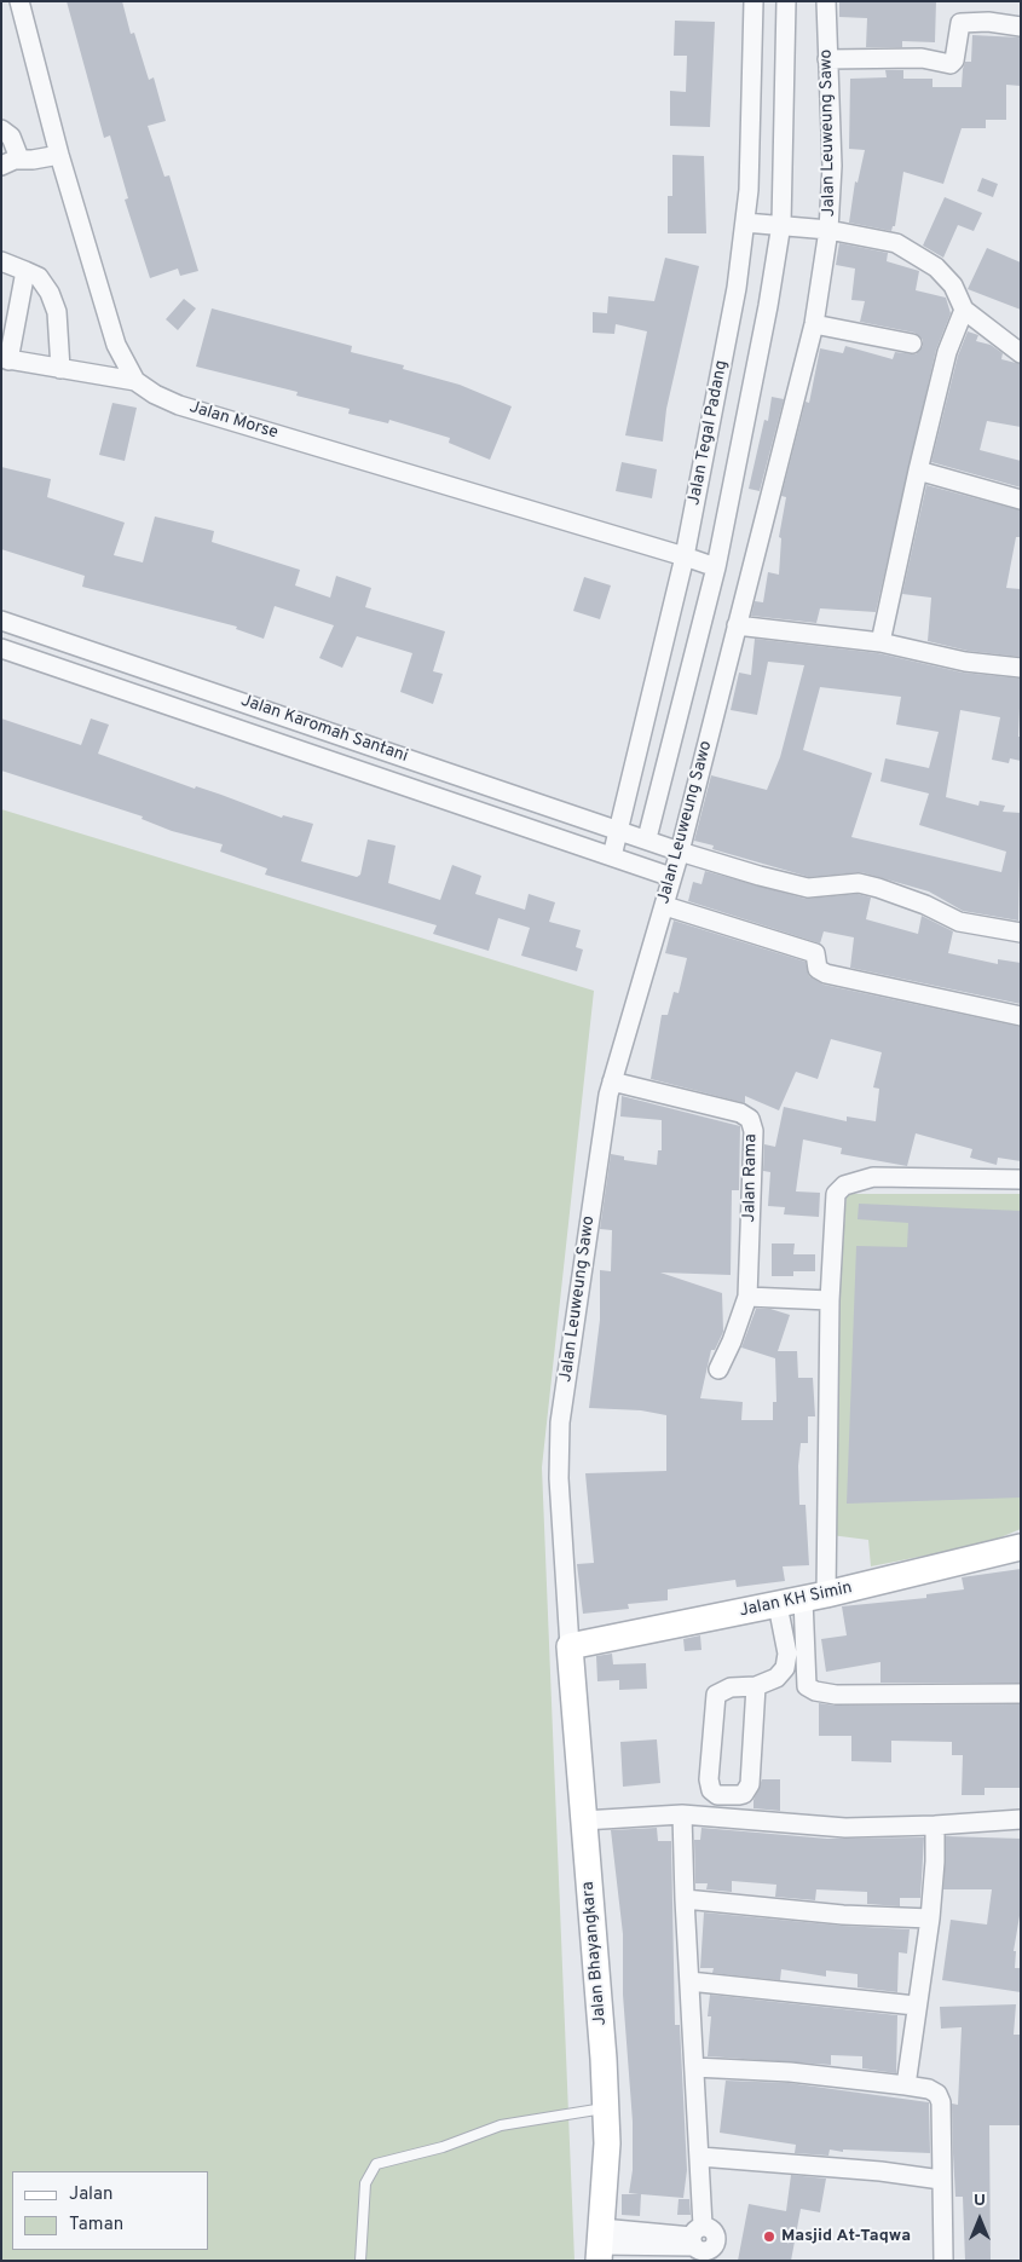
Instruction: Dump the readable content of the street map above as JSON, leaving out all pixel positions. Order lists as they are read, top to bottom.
{
  "streets": {
    "street": [
      "Jalan Leuweung Sawo",
      "Jalan Morse",
      "Jalan Tegal Padang",
      "Jalan Karomah Santani",
      "Jalan Rama",
      "Jalan KH Simin",
      "Jalan Bhayangkara"
    ]
  },
  "crossings": [
    ["Jalan Leuweung Sawo", "Jalan Karomah Santani"],
    ["Jalan Leuweung Sawo", "Jalan Rama"],
    ["Jalan Leuweung Sawo", "Jalan KH Simin"],
    ["Jalan Leuweung Sawo", "Jalan Bhayangkara"],
    ["Jalan Morse", "Jalan Tegal Padang"],
    ["Jalan Tegal Padang", "Jalan Karomah Santani"],
    ["Jalan KH Simin", "Jalan Bhayangkara"]
  ],
  "places": ["Masjid At-Taqwa"],
  "legend": ["Jalan", "Taman"],
  "north": "top"
}
